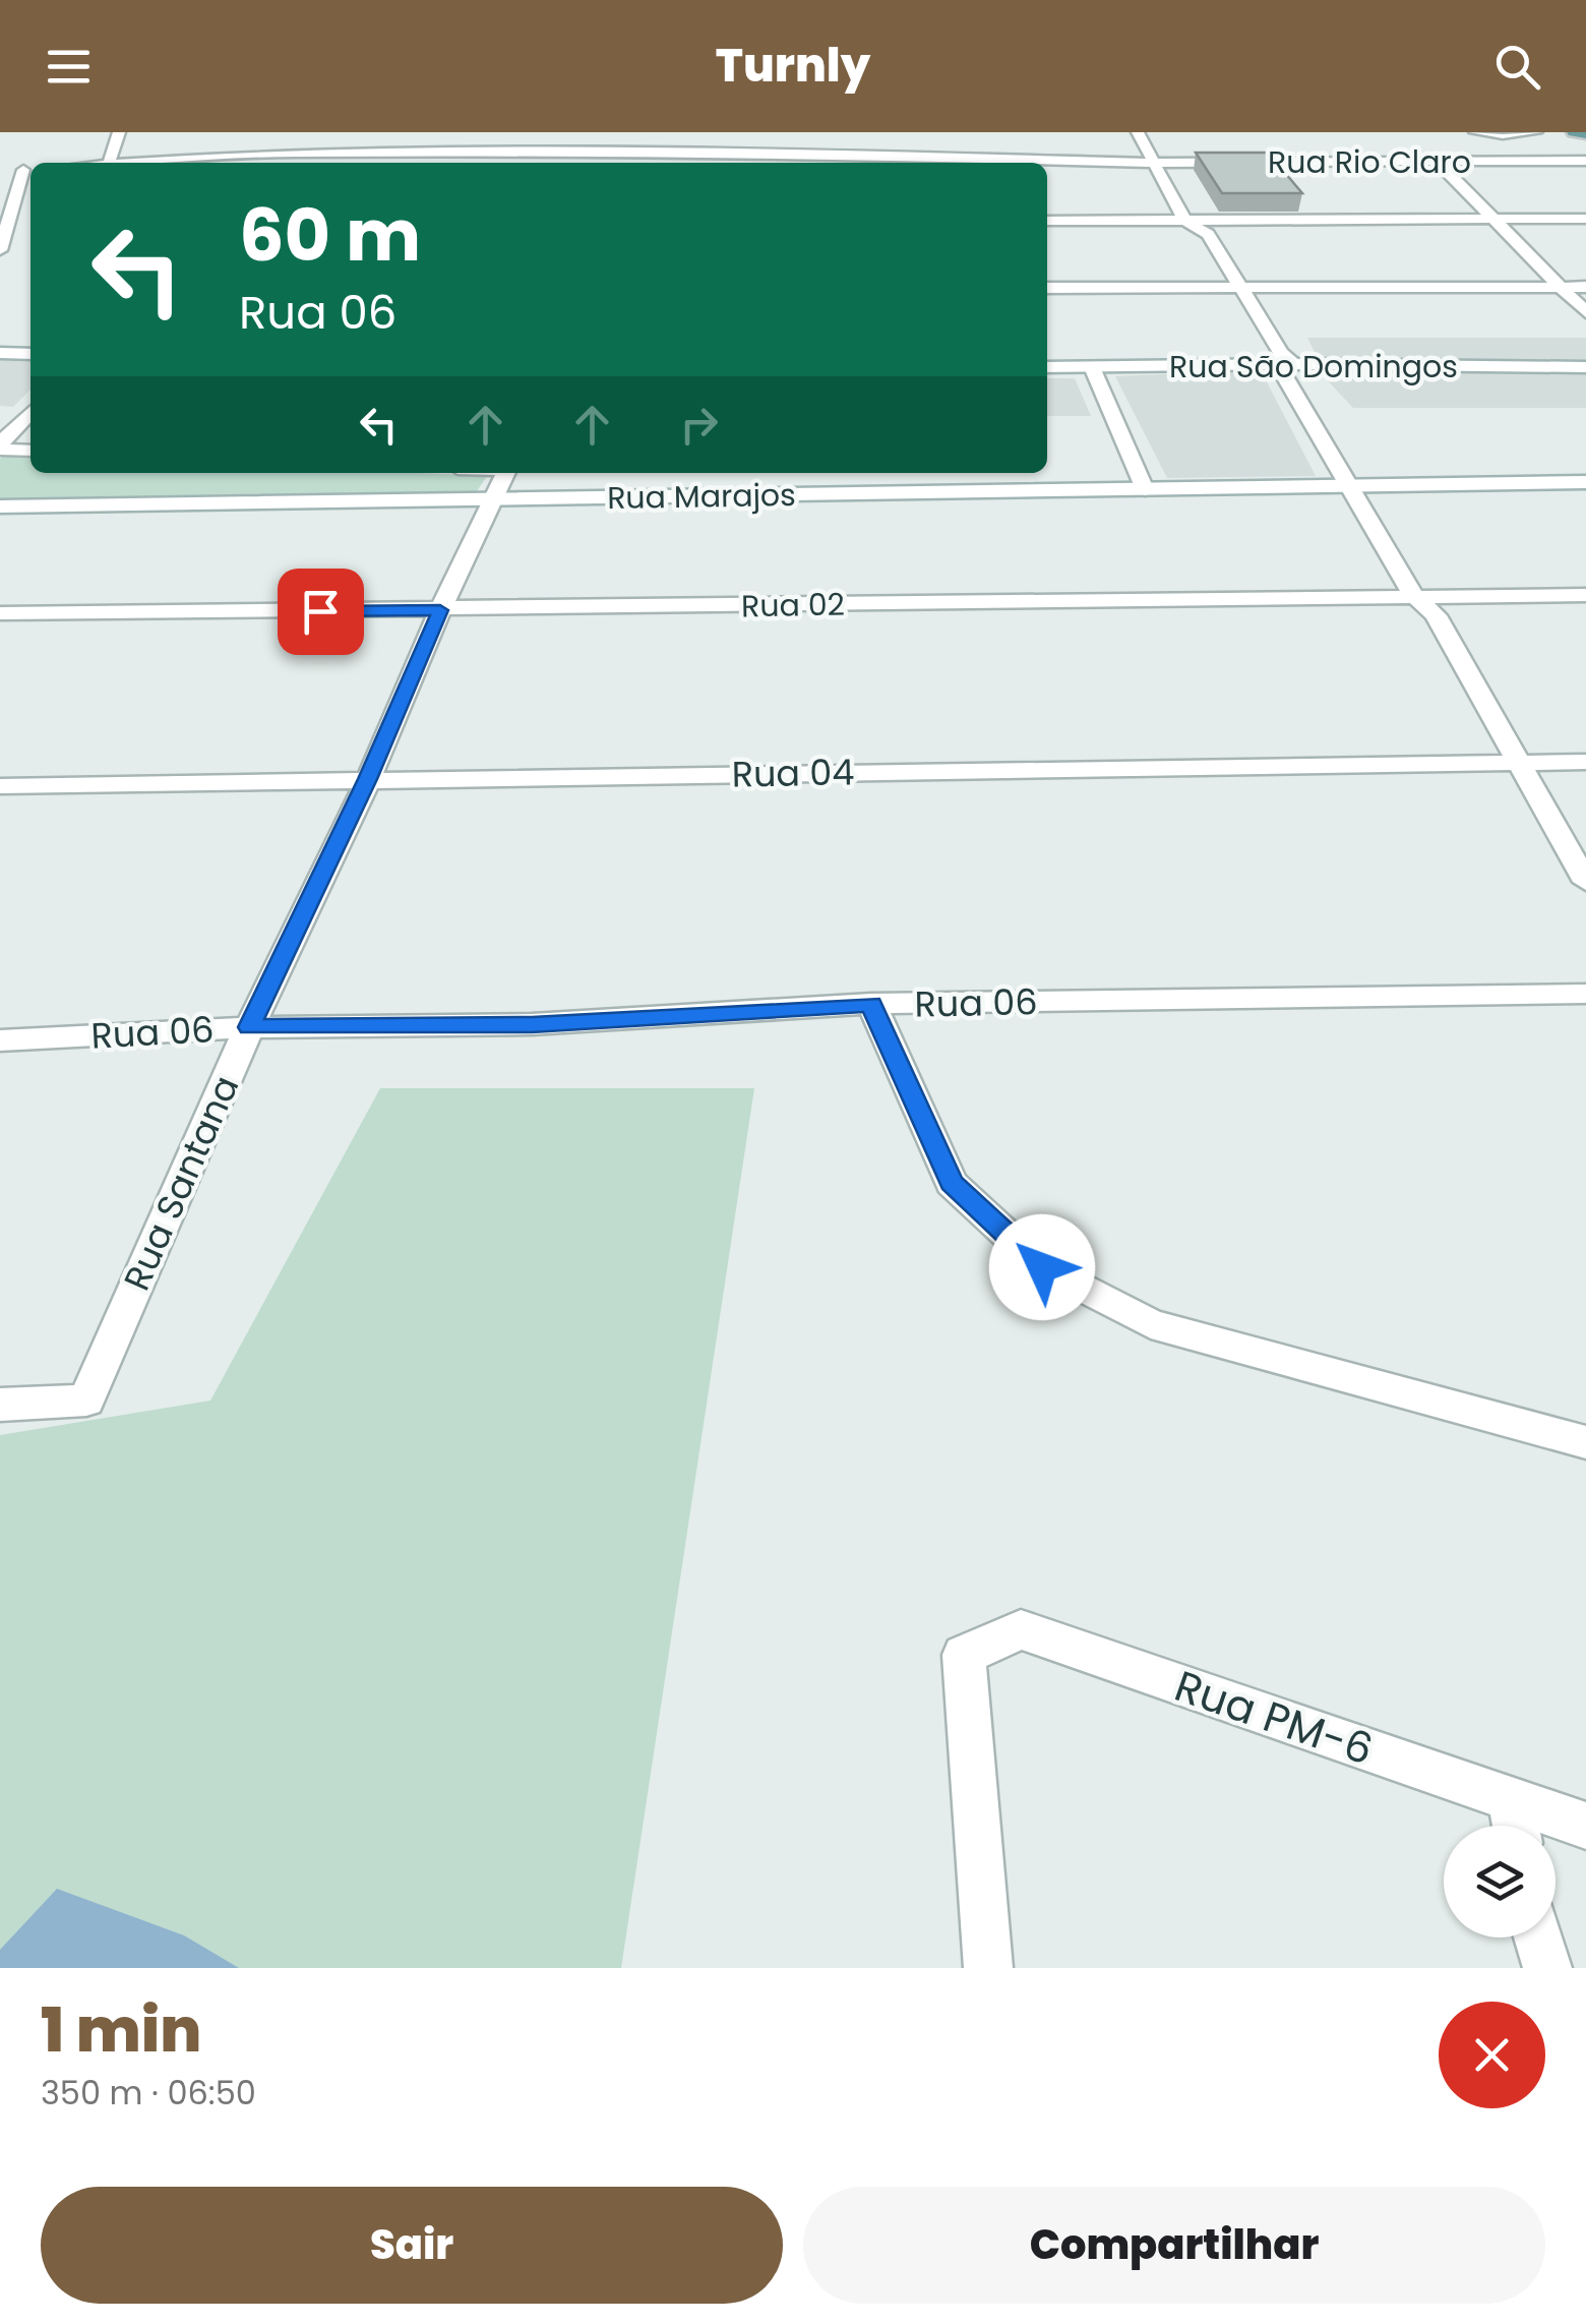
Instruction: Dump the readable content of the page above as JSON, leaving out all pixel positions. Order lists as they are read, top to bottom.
{
  "streets": {
    "street": [
      "Rua Rio Claro",
      "Rua São Domingos",
      "Rua Marajos",
      "Rua 02",
      "Rua 04",
      "Rua 06",
      "Rua Santana",
      "Rua PM-6"
    ]
  },
  "crossings": [
    ["Rua Marajos", "Rua Santana"],
    ["Rua 02", "Rua Santana"],
    ["Rua 04", "Rua Santana"],
    ["Rua 06", "Rua Santana"]
  ],
  "page": {
    "header": "Turnly",
    "turn": ["60 m", "Rua 06"],
    "heading": ["1 min", "350 m · 06:50"],
    "buttons": ["Sair", "Compartilhar"]
  }
}
